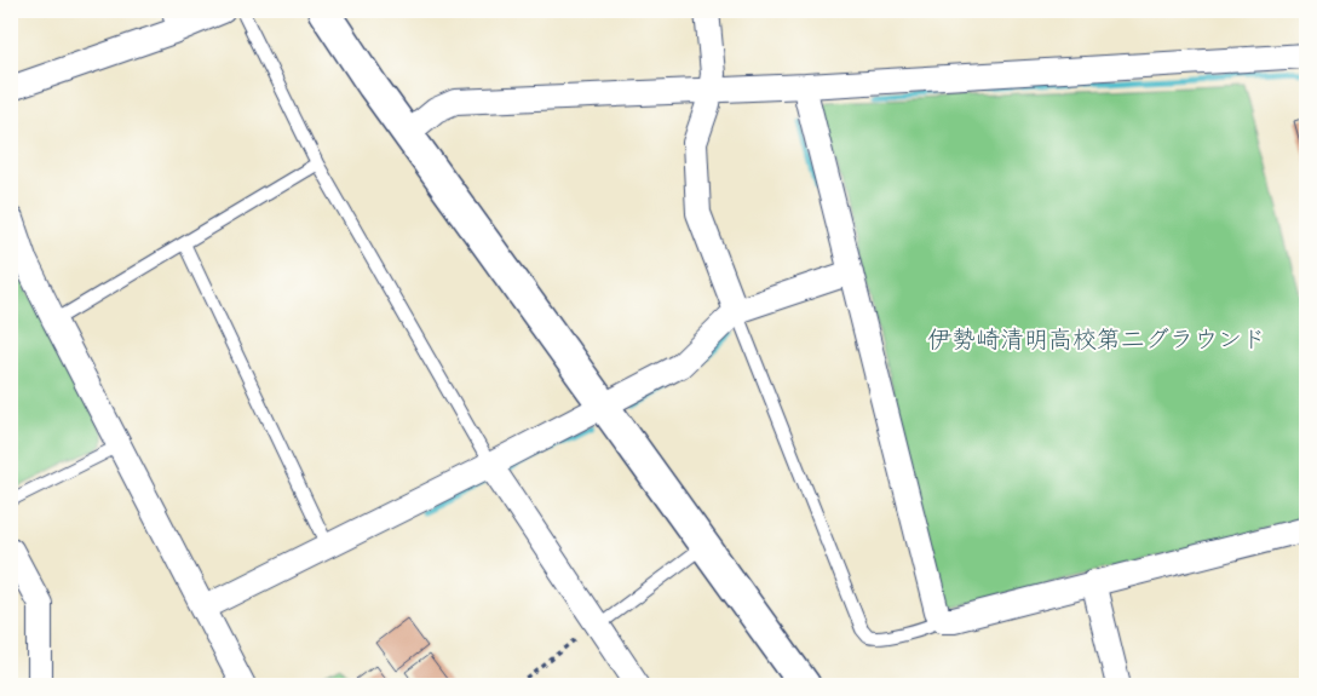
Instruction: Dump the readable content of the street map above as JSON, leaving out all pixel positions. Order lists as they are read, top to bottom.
{
  "parks": ["伊勢崎清明高校第二グラウンド"]
}
